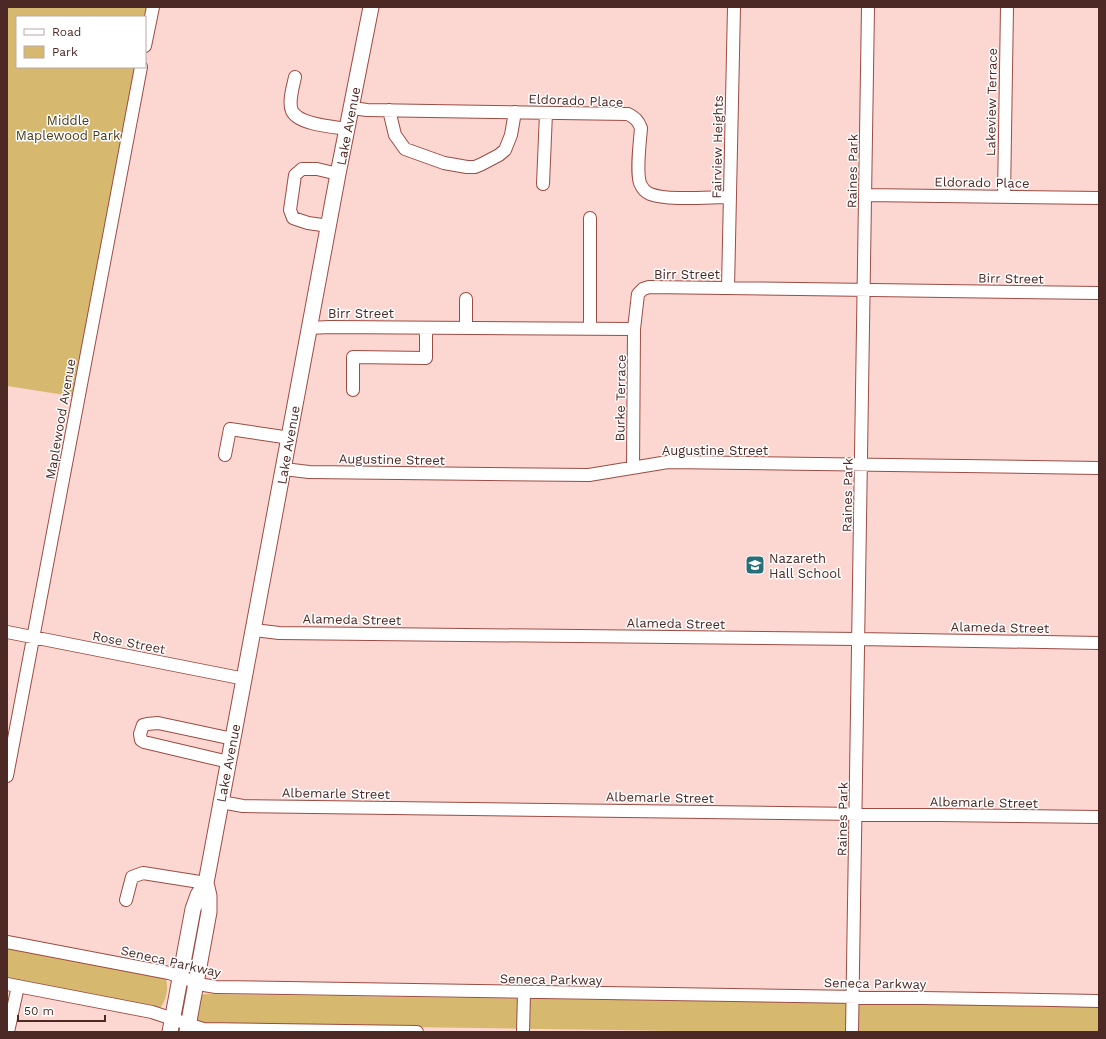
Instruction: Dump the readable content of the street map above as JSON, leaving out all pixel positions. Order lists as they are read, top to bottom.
{
  "streets": {
    "main road": ["Lake Avenue"],
    "street": [
      "Eldorado Place",
      "Lakeview Terrace",
      "Fairview Heights",
      "Raines Park",
      "Birr Street",
      "Burke Terrace",
      "Maplewood Avenue",
      "Augustine Street",
      "Alameda Street",
      "Rose Street",
      "Albemarle Street",
      "Seneca Parkway"
    ]
  },
  "crossings": [
    ["Eldorado Place", "Lakeview Terrace"],
    ["Eldorado Place", "Lake Avenue"],
    ["Eldorado Place", "Fairview Heights"],
    ["Eldorado Place", "Raines Park"],
    ["Lake Avenue", "Birr Street"],
    ["Lake Avenue", "Augustine Street"],
    ["Lake Avenue", "Alameda Street"],
    ["Lake Avenue", "Rose Street"],
    ["Lake Avenue", "Albemarle Street"],
    ["Lake Avenue", "Seneca Parkway"],
    ["Fairview Heights", "Birr Street"],
    ["Raines Park", "Birr Street"],
    ["Raines Park", "Augustine Street"],
    ["Raines Park", "Alameda Street"],
    ["Raines Park", "Albemarle Street"],
    ["Raines Park", "Seneca Parkway"],
    ["Birr Street", "Burke Terrace"],
    ["Burke Terrace", "Augustine Street"],
    ["Maplewood Avenue", "Rose Street"]
  ],
  "parks": ["Middle Maplewood Park"],
  "places": {
    "school or university": ["Nazareth Hall School"]
  },
  "legend": ["Road", "Park"],
  "scale_bar": "50 m"
}
